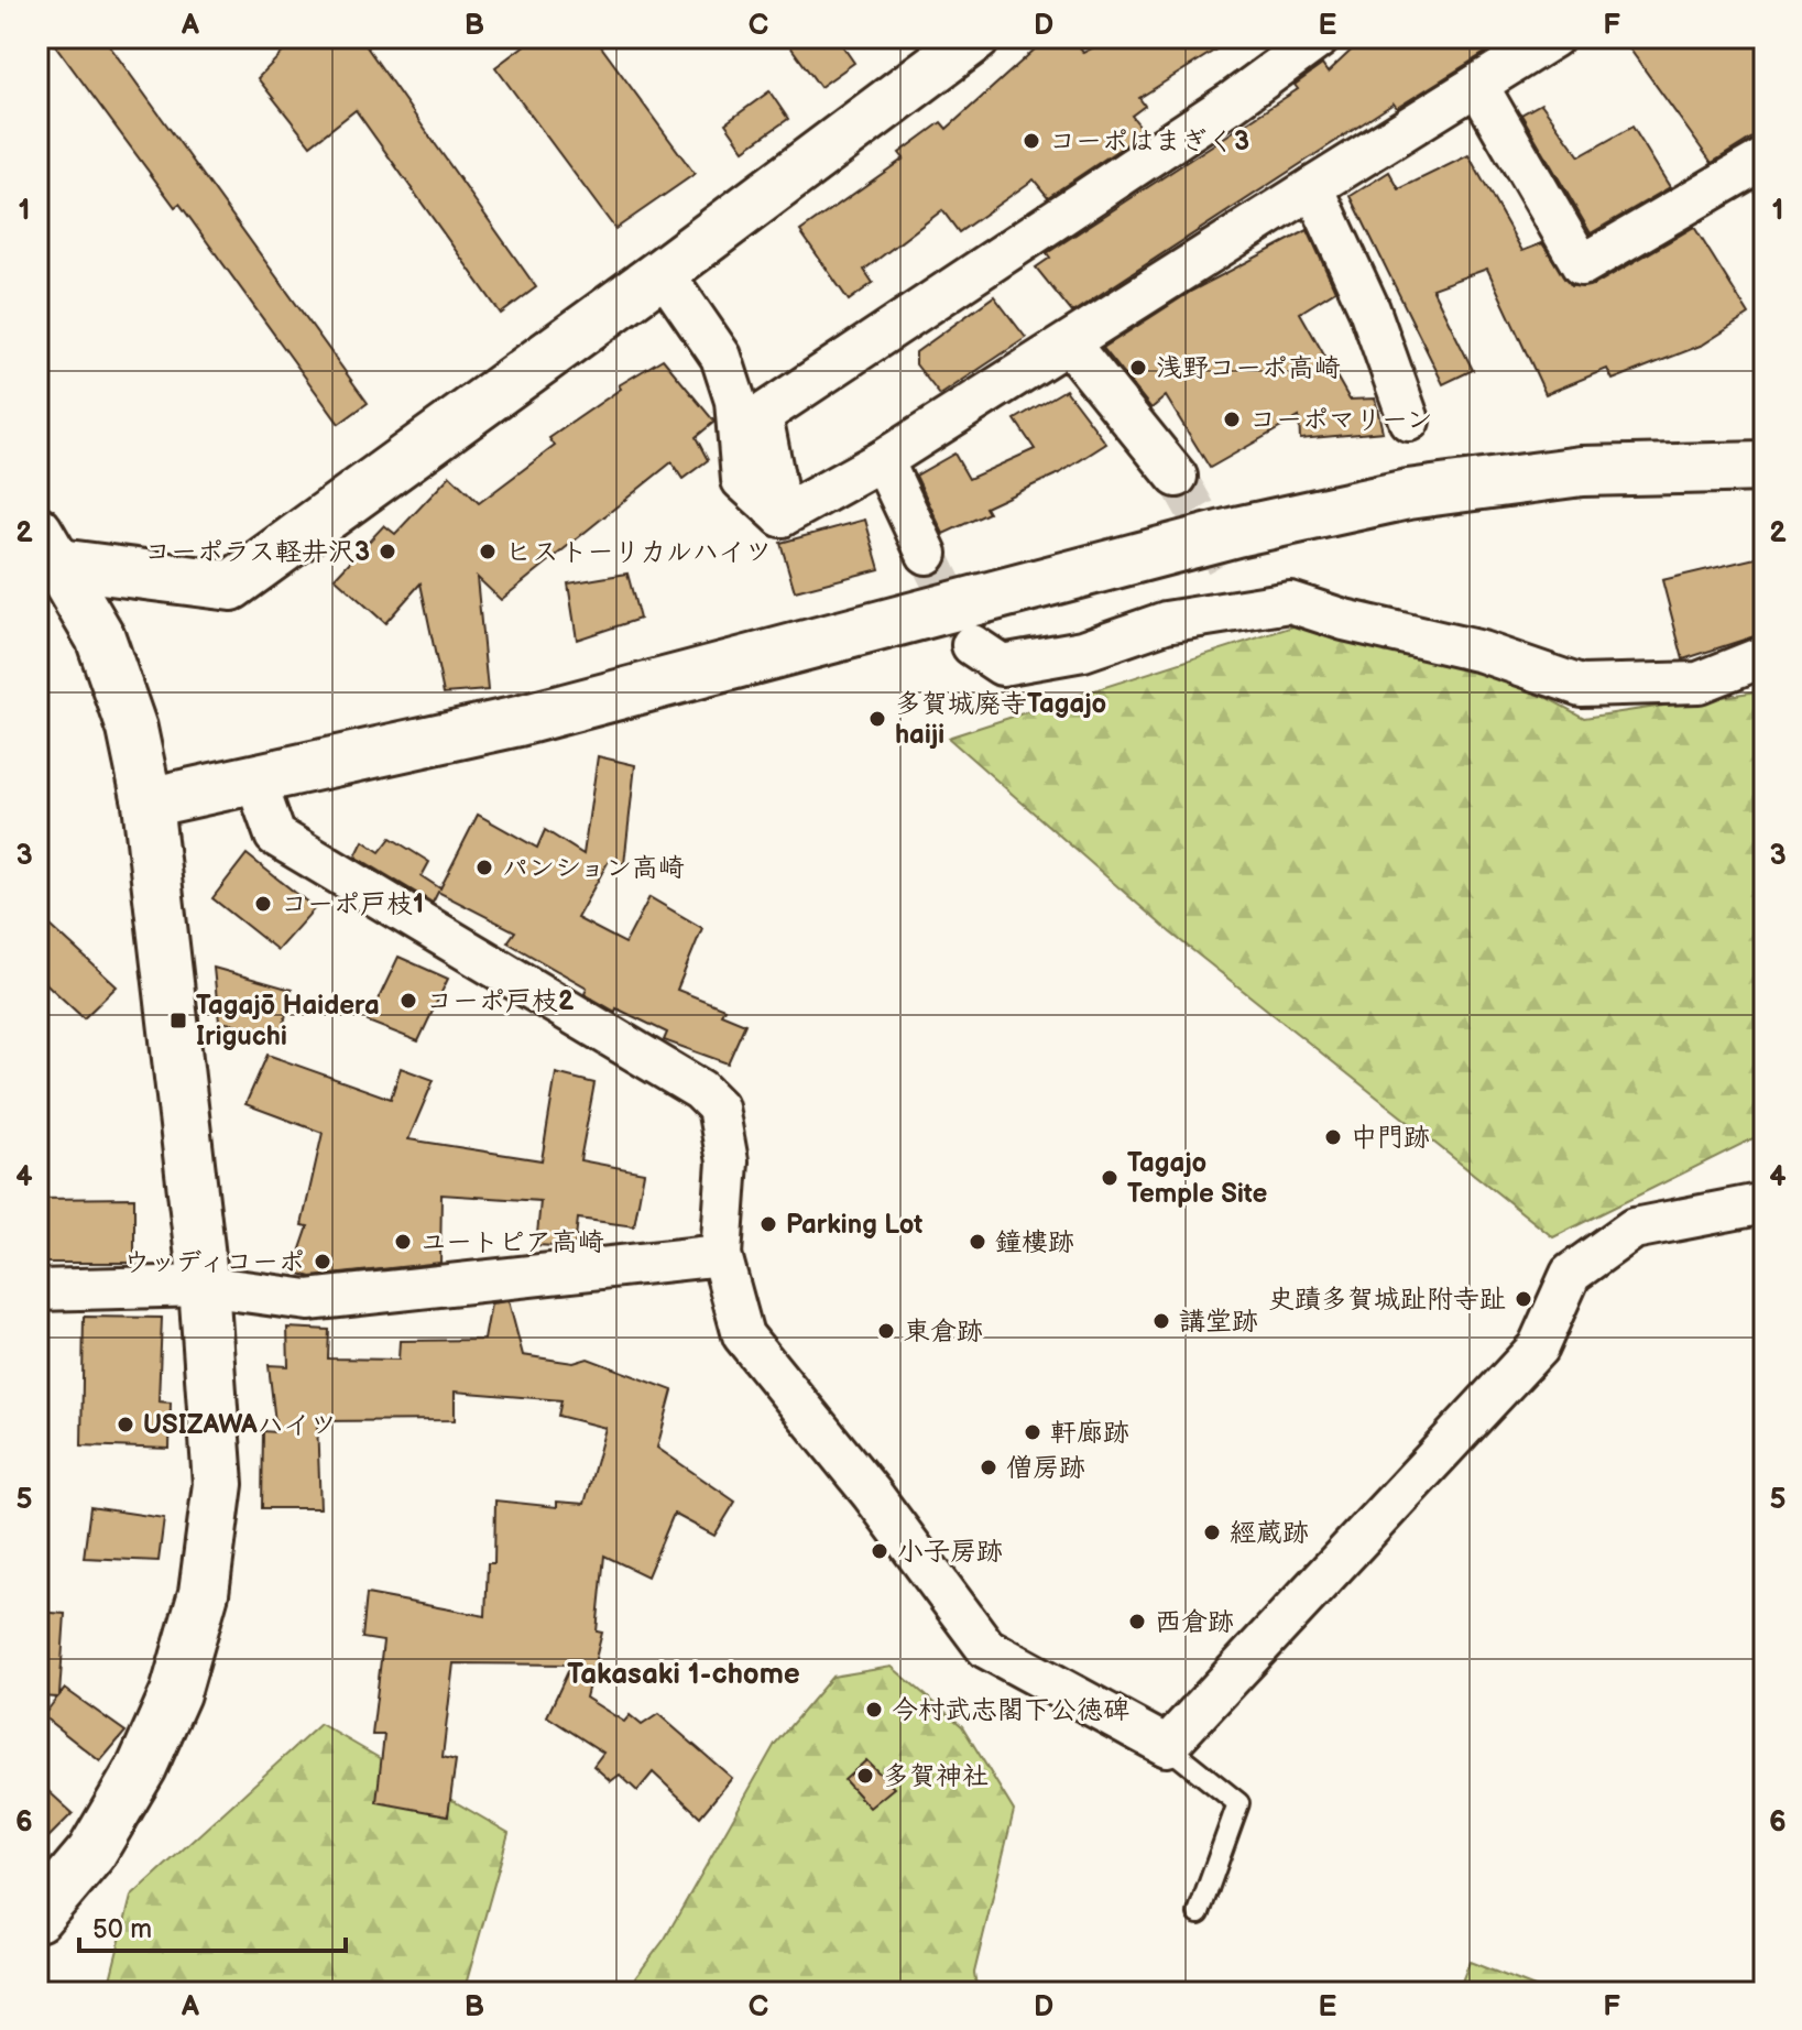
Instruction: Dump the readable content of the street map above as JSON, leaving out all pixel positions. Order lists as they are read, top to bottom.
{
  "districts": ["Takasaki 1-chome"],
  "places": {
    "other": [
      "コーポはまぎく3",
      "浅野コーポ高崎",
      "コーポマリーン",
      "コーポラス軽井沢3",
      "ヒストーリカルハイツ",
      "多賀城廃寺Tagajo haiji",
      "パンション高崎",
      "コーポ戸枝1",
      "コーポ戸枝2",
      "中門跡",
      "Tagajo Temple Site",
      "Parking Lot",
      "ユートピア高崎",
      "鐘樓跡",
      "ウッディコーポ",
      "史蹟多賀城趾附寺趾",
      "講堂跡",
      "東倉跡",
      "USIZAWAハイツ",
      "軒廊跡",
      "僧房跡",
      "經蔵跡",
      "小子房跡",
      "西倉跡",
      "今村武志閣下公徳碑",
      "多賀神社"
    ],
    "transit": ["Tagajō Haidera Iriguchi"]
  },
  "scale_bar": "50 m",
  "grid": {
    "columns": [
      "A",
      "B",
      "C",
      "D",
      "E",
      "F"
    ],
    "rows": [
      "1",
      "2",
      "3",
      "4",
      "5",
      "6"
    ]
  }
}
